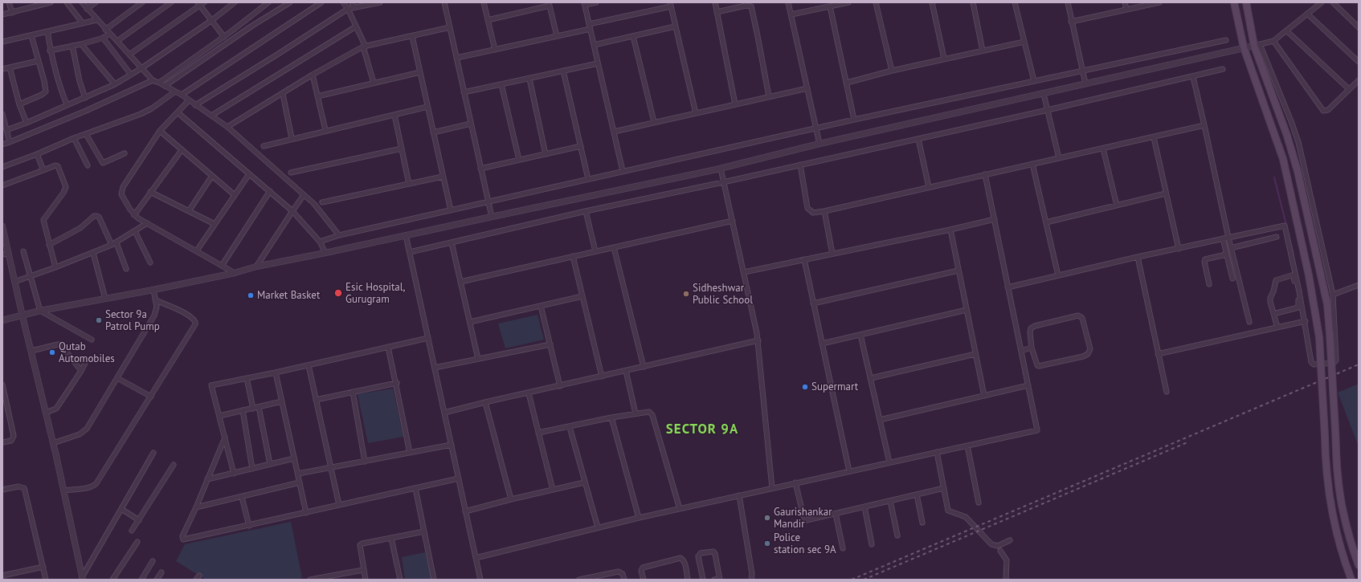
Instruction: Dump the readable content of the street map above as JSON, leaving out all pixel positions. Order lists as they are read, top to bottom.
{
  "districts": ["SECTOR 9A"],
  "places": [
    "Esic Hospital, Gurugram",
    "Sidheshwar Public School",
    "Market Basket",
    "Sector 9a Patrol Pump",
    "Qutab Automobiles",
    "Supermart",
    "Gaurishankar Mandir",
    "Police station sec 9A"
  ]
}
